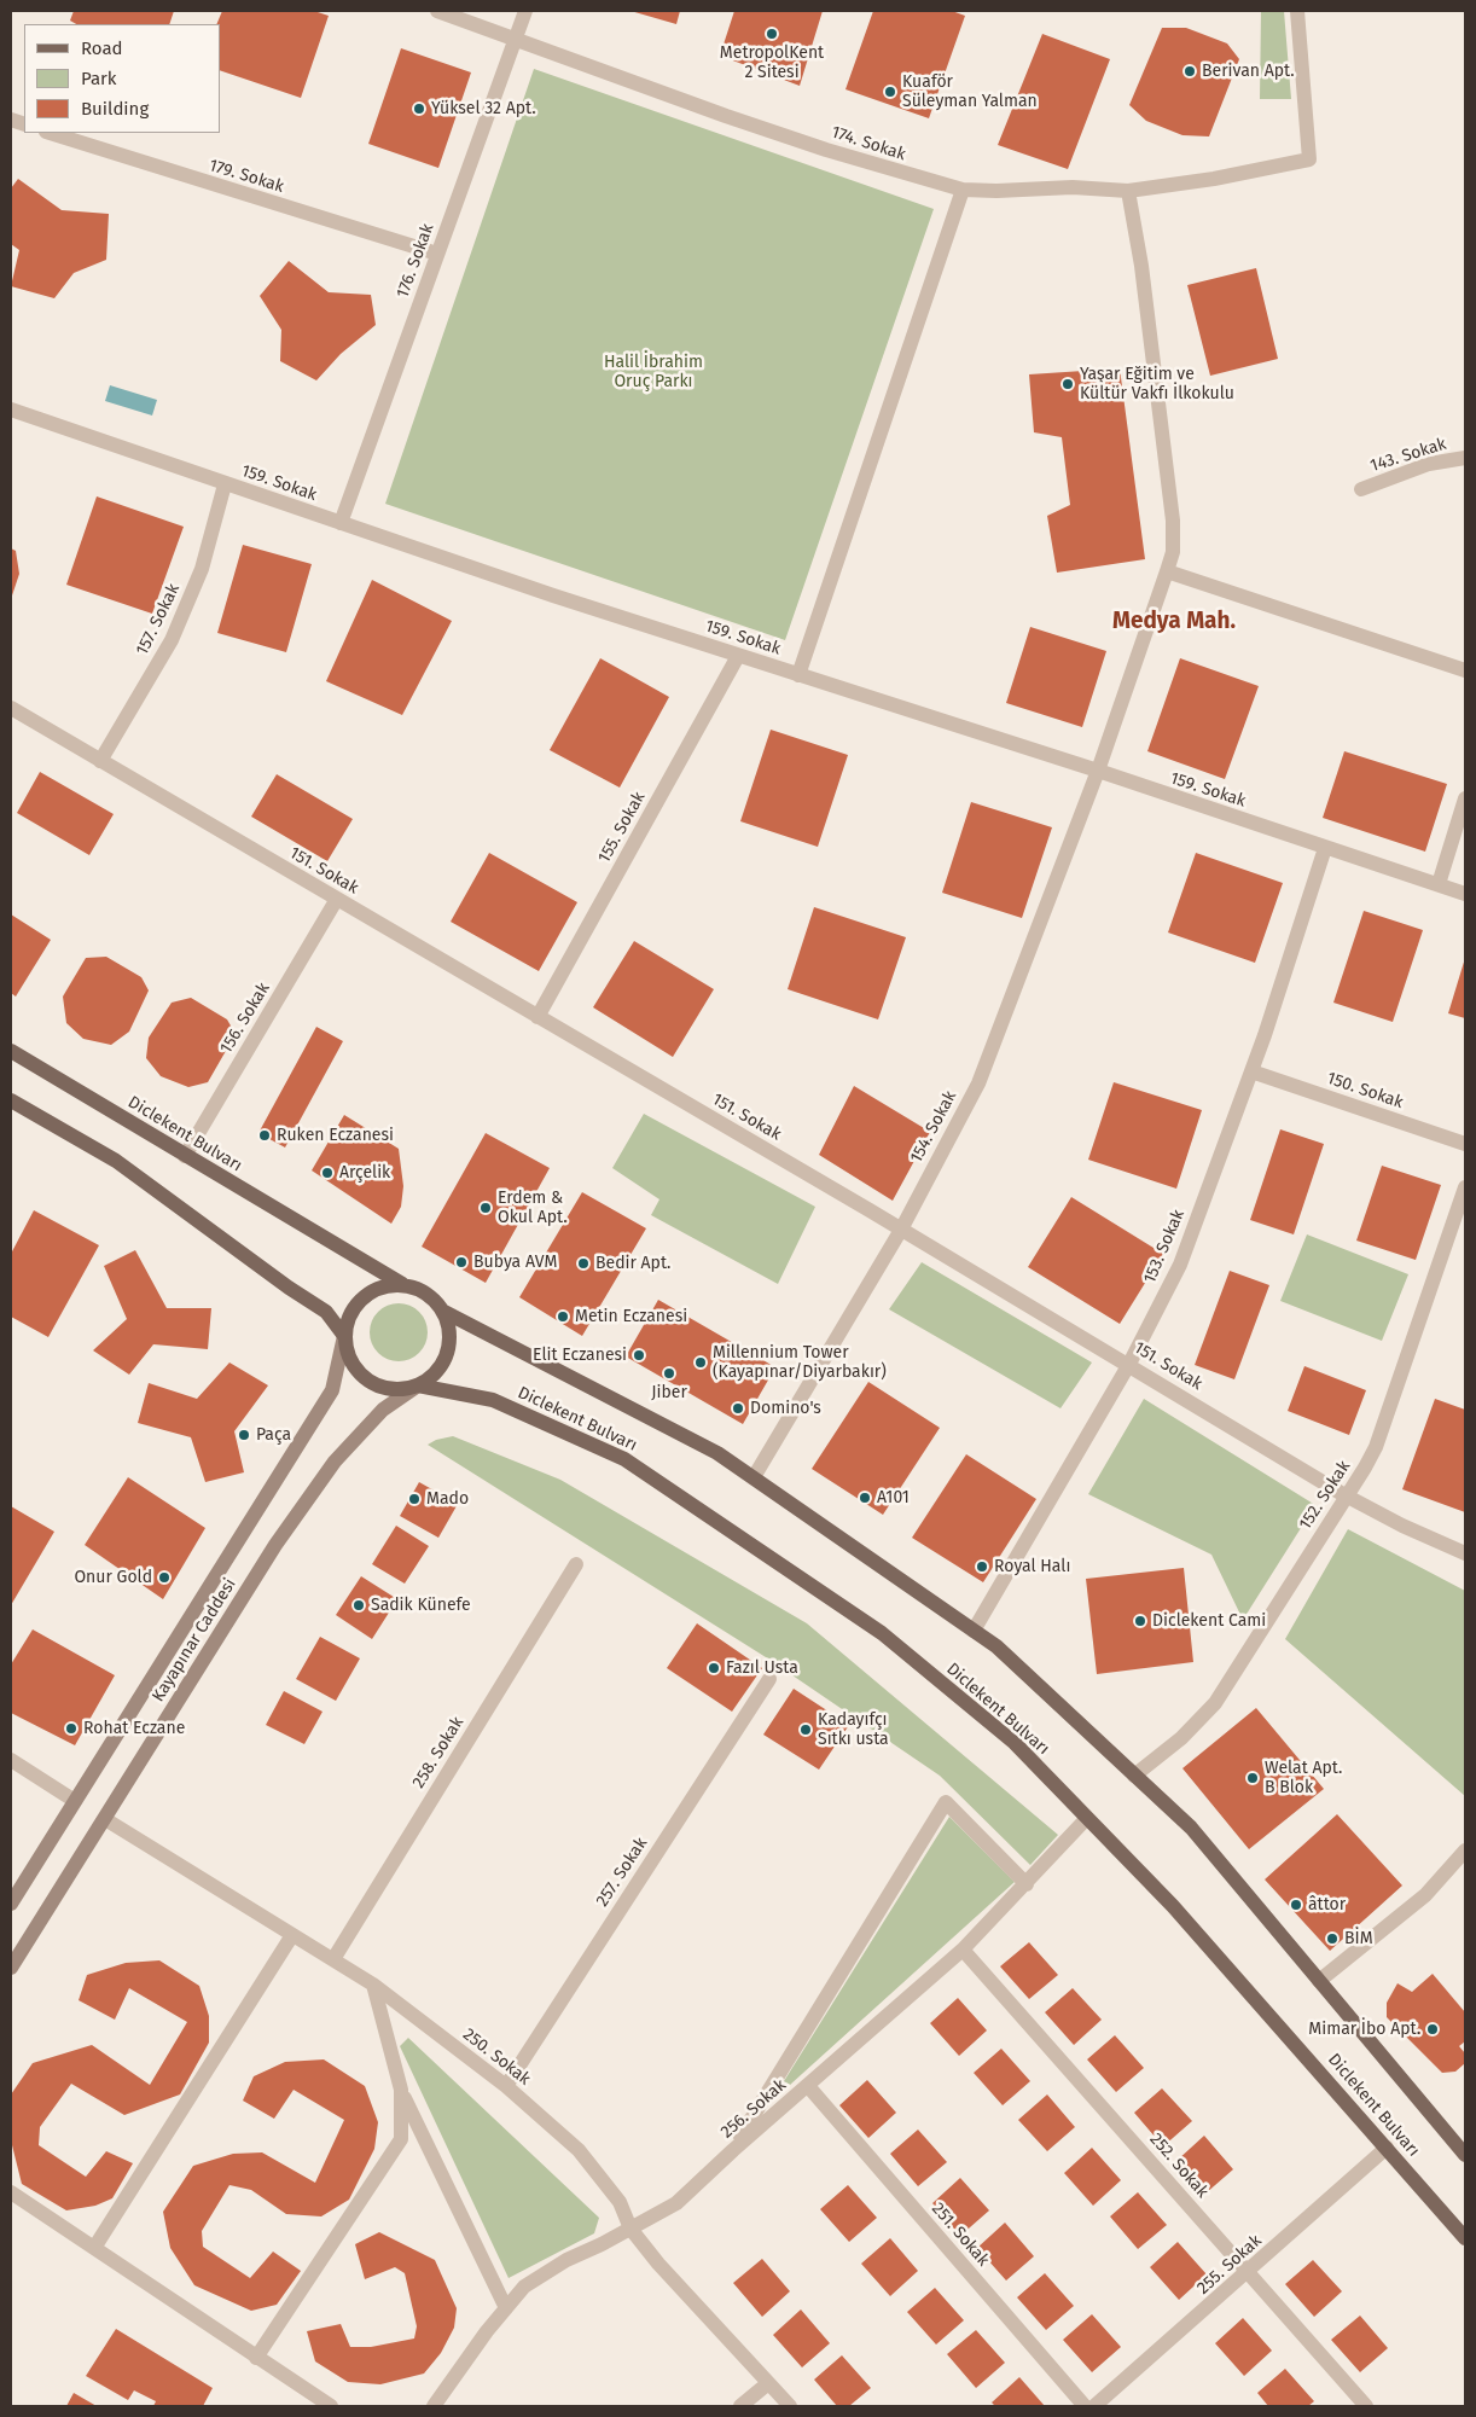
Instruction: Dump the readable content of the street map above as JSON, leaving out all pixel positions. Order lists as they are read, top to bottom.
{
  "streets": {
    "main road": ["Diclekent Bulvarı", "Kayapınar Caddesi"],
    "street": [
      "174. Sokak",
      "179. Sokak",
      "176. Sokak",
      "143. Sokak",
      "159. Sokak",
      "157. Sokak",
      "155. Sokak",
      "151. Sokak",
      "156. Sokak",
      "150. Sokak",
      "154. Sokak",
      "153. Sokak",
      "152. Sokak",
      "258. Sokak",
      "257. Sokak",
      "250. Sokak",
      "256. Sokak",
      "252. Sokak",
      "251. Sokak",
      "255. Sokak"
    ]
  },
  "crossings": [
    ["174. Sokak", "176. Sokak"],
    ["174. Sokak", "154. Sokak"],
    ["179. Sokak", "176. Sokak"],
    ["176. Sokak", "159. Sokak"],
    ["159. Sokak", "157. Sokak"],
    ["159. Sokak", "155. Sokak"],
    ["159. Sokak", "154. Sokak"],
    ["159. Sokak", "153. Sokak"],
    ["157. Sokak", "151. Sokak"],
    ["155. Sokak", "151. Sokak"],
    ["151. Sokak", "156. Sokak"],
    ["151. Sokak", "154. Sokak"],
    ["151. Sokak", "153. Sokak"],
    ["151. Sokak", "152. Sokak"],
    ["156. Sokak", "Diclekent Bulvarı"],
    ["150. Sokak", "153. Sokak"],
    ["154. Sokak", "Diclekent Bulvarı"],
    ["Diclekent Bulvarı", "153. Sokak"],
    ["Diclekent Bulvarı", "152. Sokak"],
    ["Diclekent Bulvarı", "Kayapınar Caddesi"],
    ["Diclekent Bulvarı", "256. Sokak"],
    ["Diclekent Bulvarı", "255. Sokak"],
    ["Kayapınar Caddesi", "250. Sokak"],
    ["258. Sokak", "250. Sokak"],
    ["257. Sokak", "250. Sokak"],
    ["250. Sokak", "256. Sokak"],
    ["256. Sokak", "252. Sokak"],
    ["256. Sokak", "251. Sokak"],
    ["252. Sokak", "255. Sokak"]
  ],
  "districts": ["Medya Mah."],
  "parks": ["Halil İbrahim Oruç Parkı"],
  "places": [
    "MetropolKent 2 Sitesi",
    "Berivan Apt.",
    "Kuaför Süleyman Yalman",
    "Yüksel 32 Apt.",
    "Yaşar Eğitim ve Kültür Vakfı İlkokulu",
    "Ruken Eczanesi",
    "Arçelik",
    "Erdem & Okul Apt.",
    "Bubya AVM",
    "Bedir Apt.",
    "Metin Eczanesi",
    "Elit Eczanesi",
    "Millennium Tower (Kayapınar/Diyarbakır)",
    "Jiber",
    "Domino's",
    "Paça",
    "A101",
    "Mado",
    "Royal Halı",
    "Onur Gold",
    "Sadik Künefe",
    "Diclekent Cami",
    "Fazıl Usta",
    "Rohat Eczane",
    "Kadayıfçı Sıtkı usta",
    "Welat Apt. B Blok",
    "âttor",
    "BİM",
    "Mimar İbo Apt."
  ],
  "legend": ["Road", "Park", "Building"]
}
